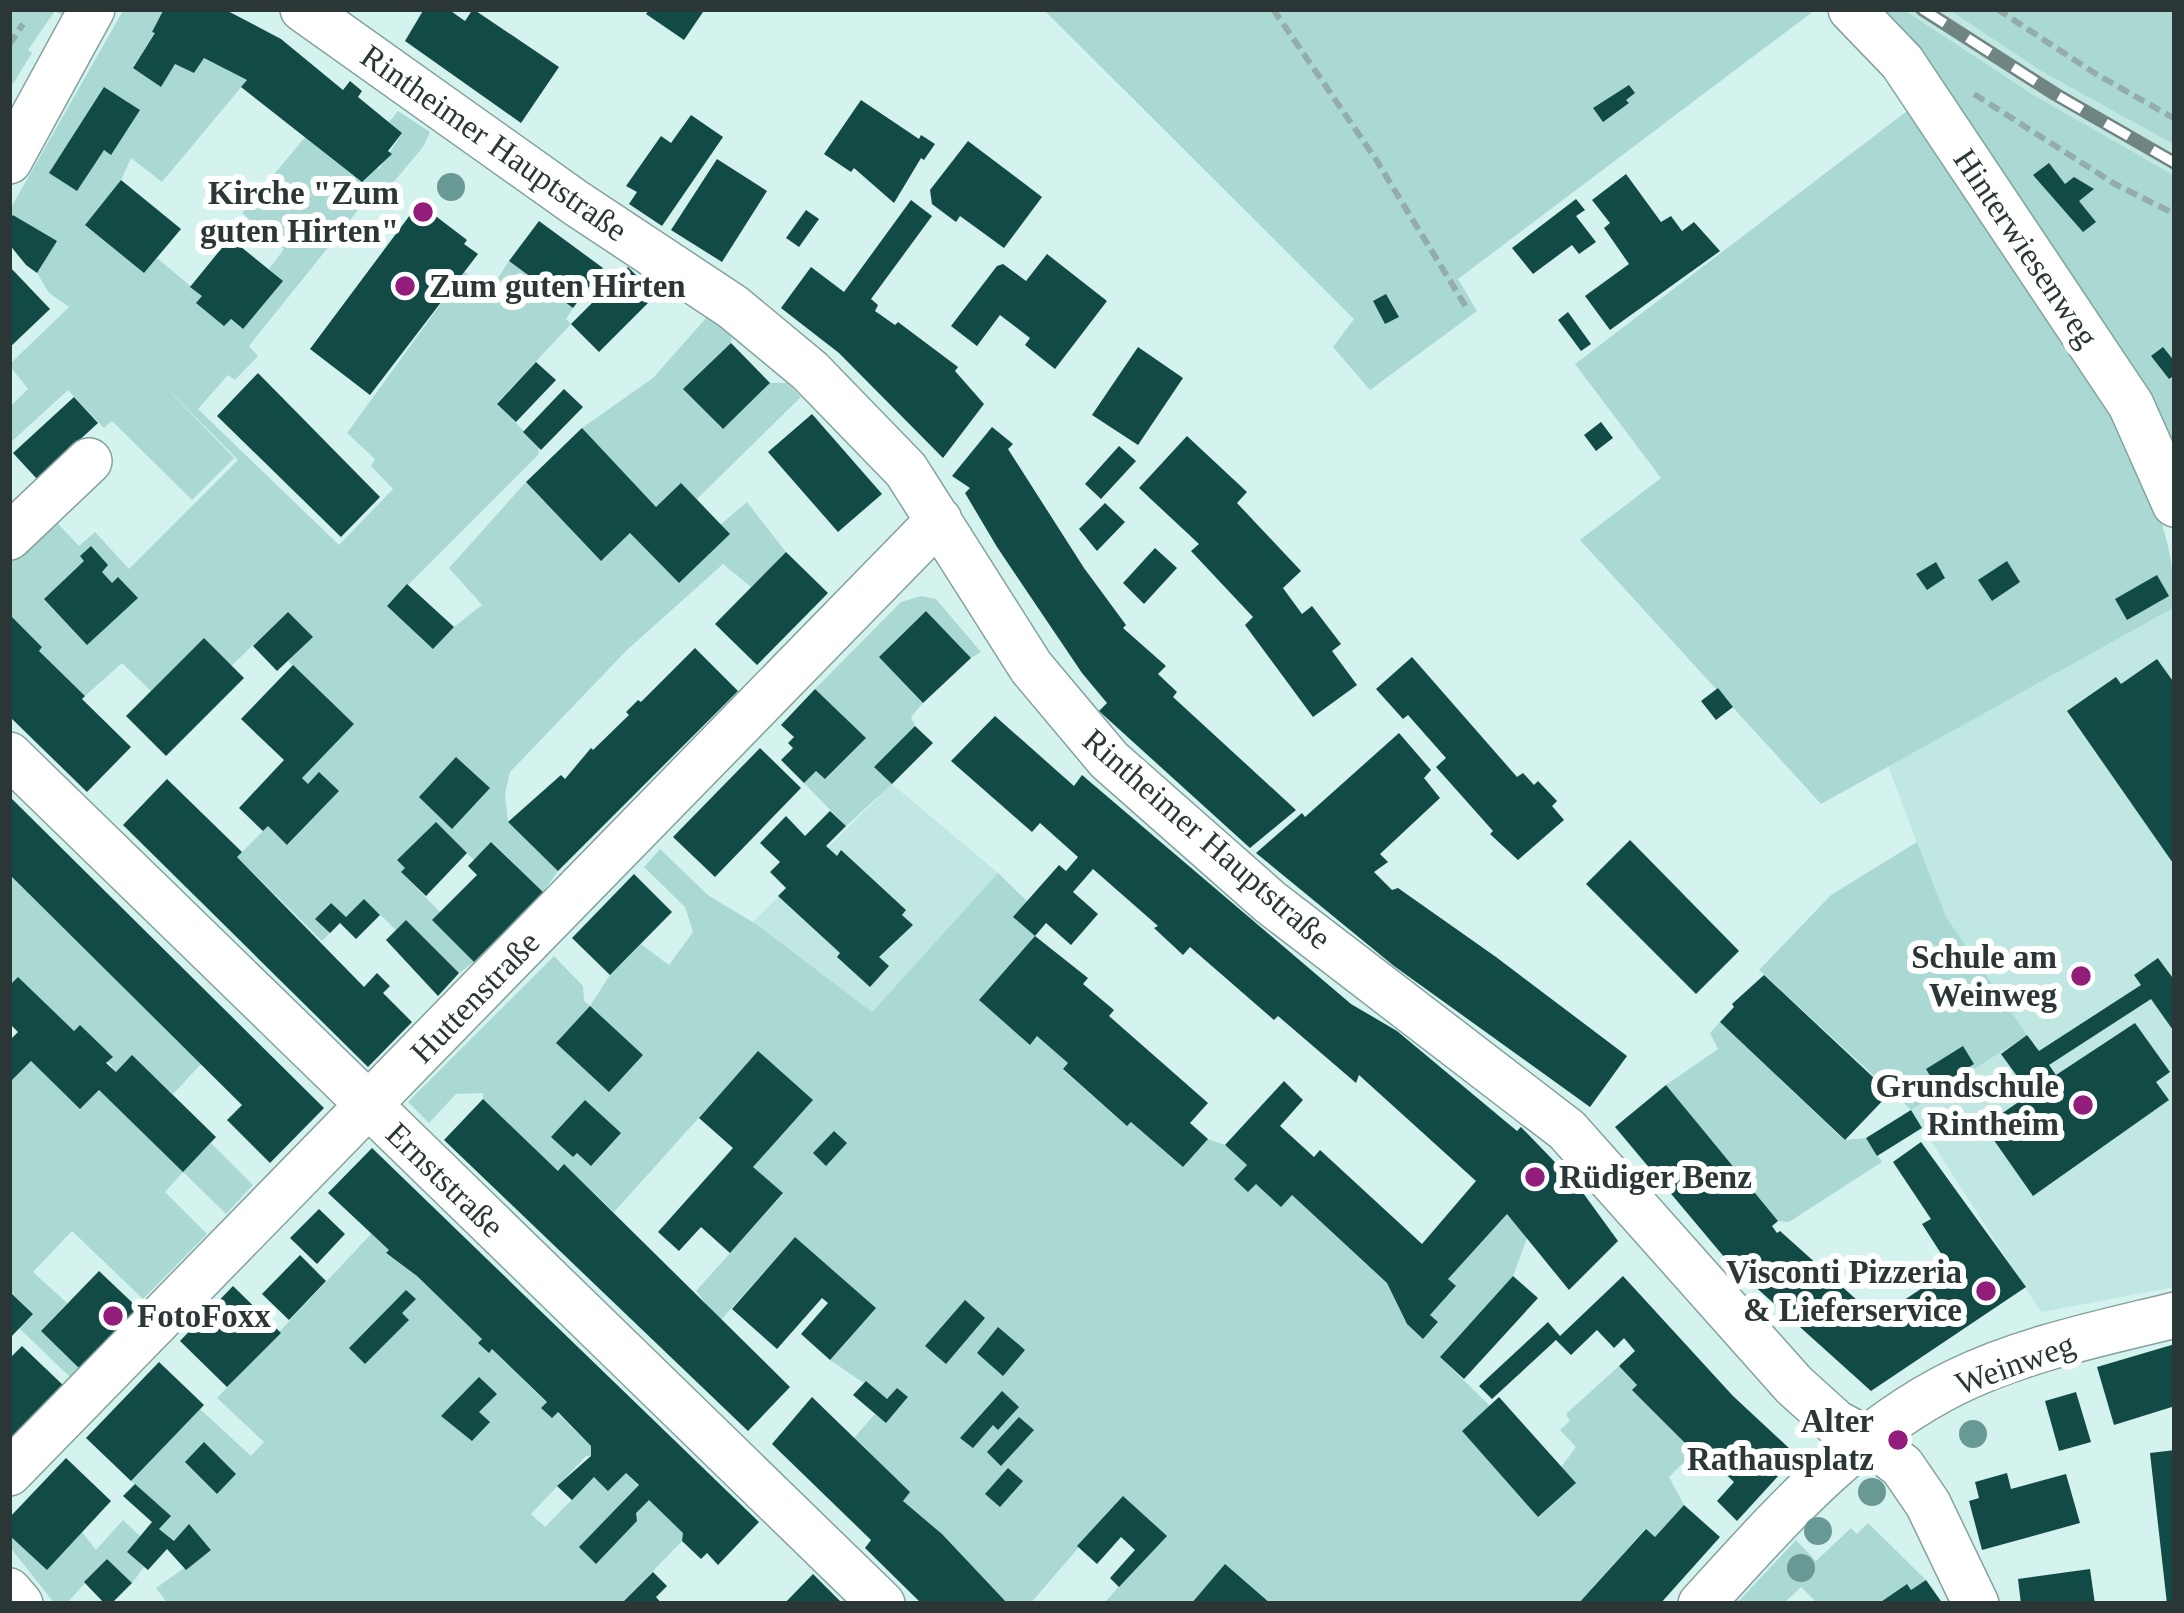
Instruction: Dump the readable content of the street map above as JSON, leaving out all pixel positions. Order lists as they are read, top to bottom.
{
  "streets": {
    "street": [
      "Rintheimer Hauptstraße",
      "Hinterwiesenweg",
      "Huttenstraße",
      "Ernststraße",
      "Weinweg"
    ]
  },
  "crossings": [
    ["Rintheimer Hauptstraße", "Huttenstraße"],
    ["Rintheimer Hauptstraße", "Weinweg"],
    ["Huttenstraße", "Ernststraße"]
  ],
  "places": [
    "Kirche \"Zum guten Hirten\"",
    "Zum guten Hirten",
    "Schule am Weinweg",
    "Grundschule Rintheim",
    "Rüdiger Benz",
    "Visconti Pizzeria & Lieferservice",
    "FotoFoxx",
    "Alter Rathausplatz"
  ]
}
